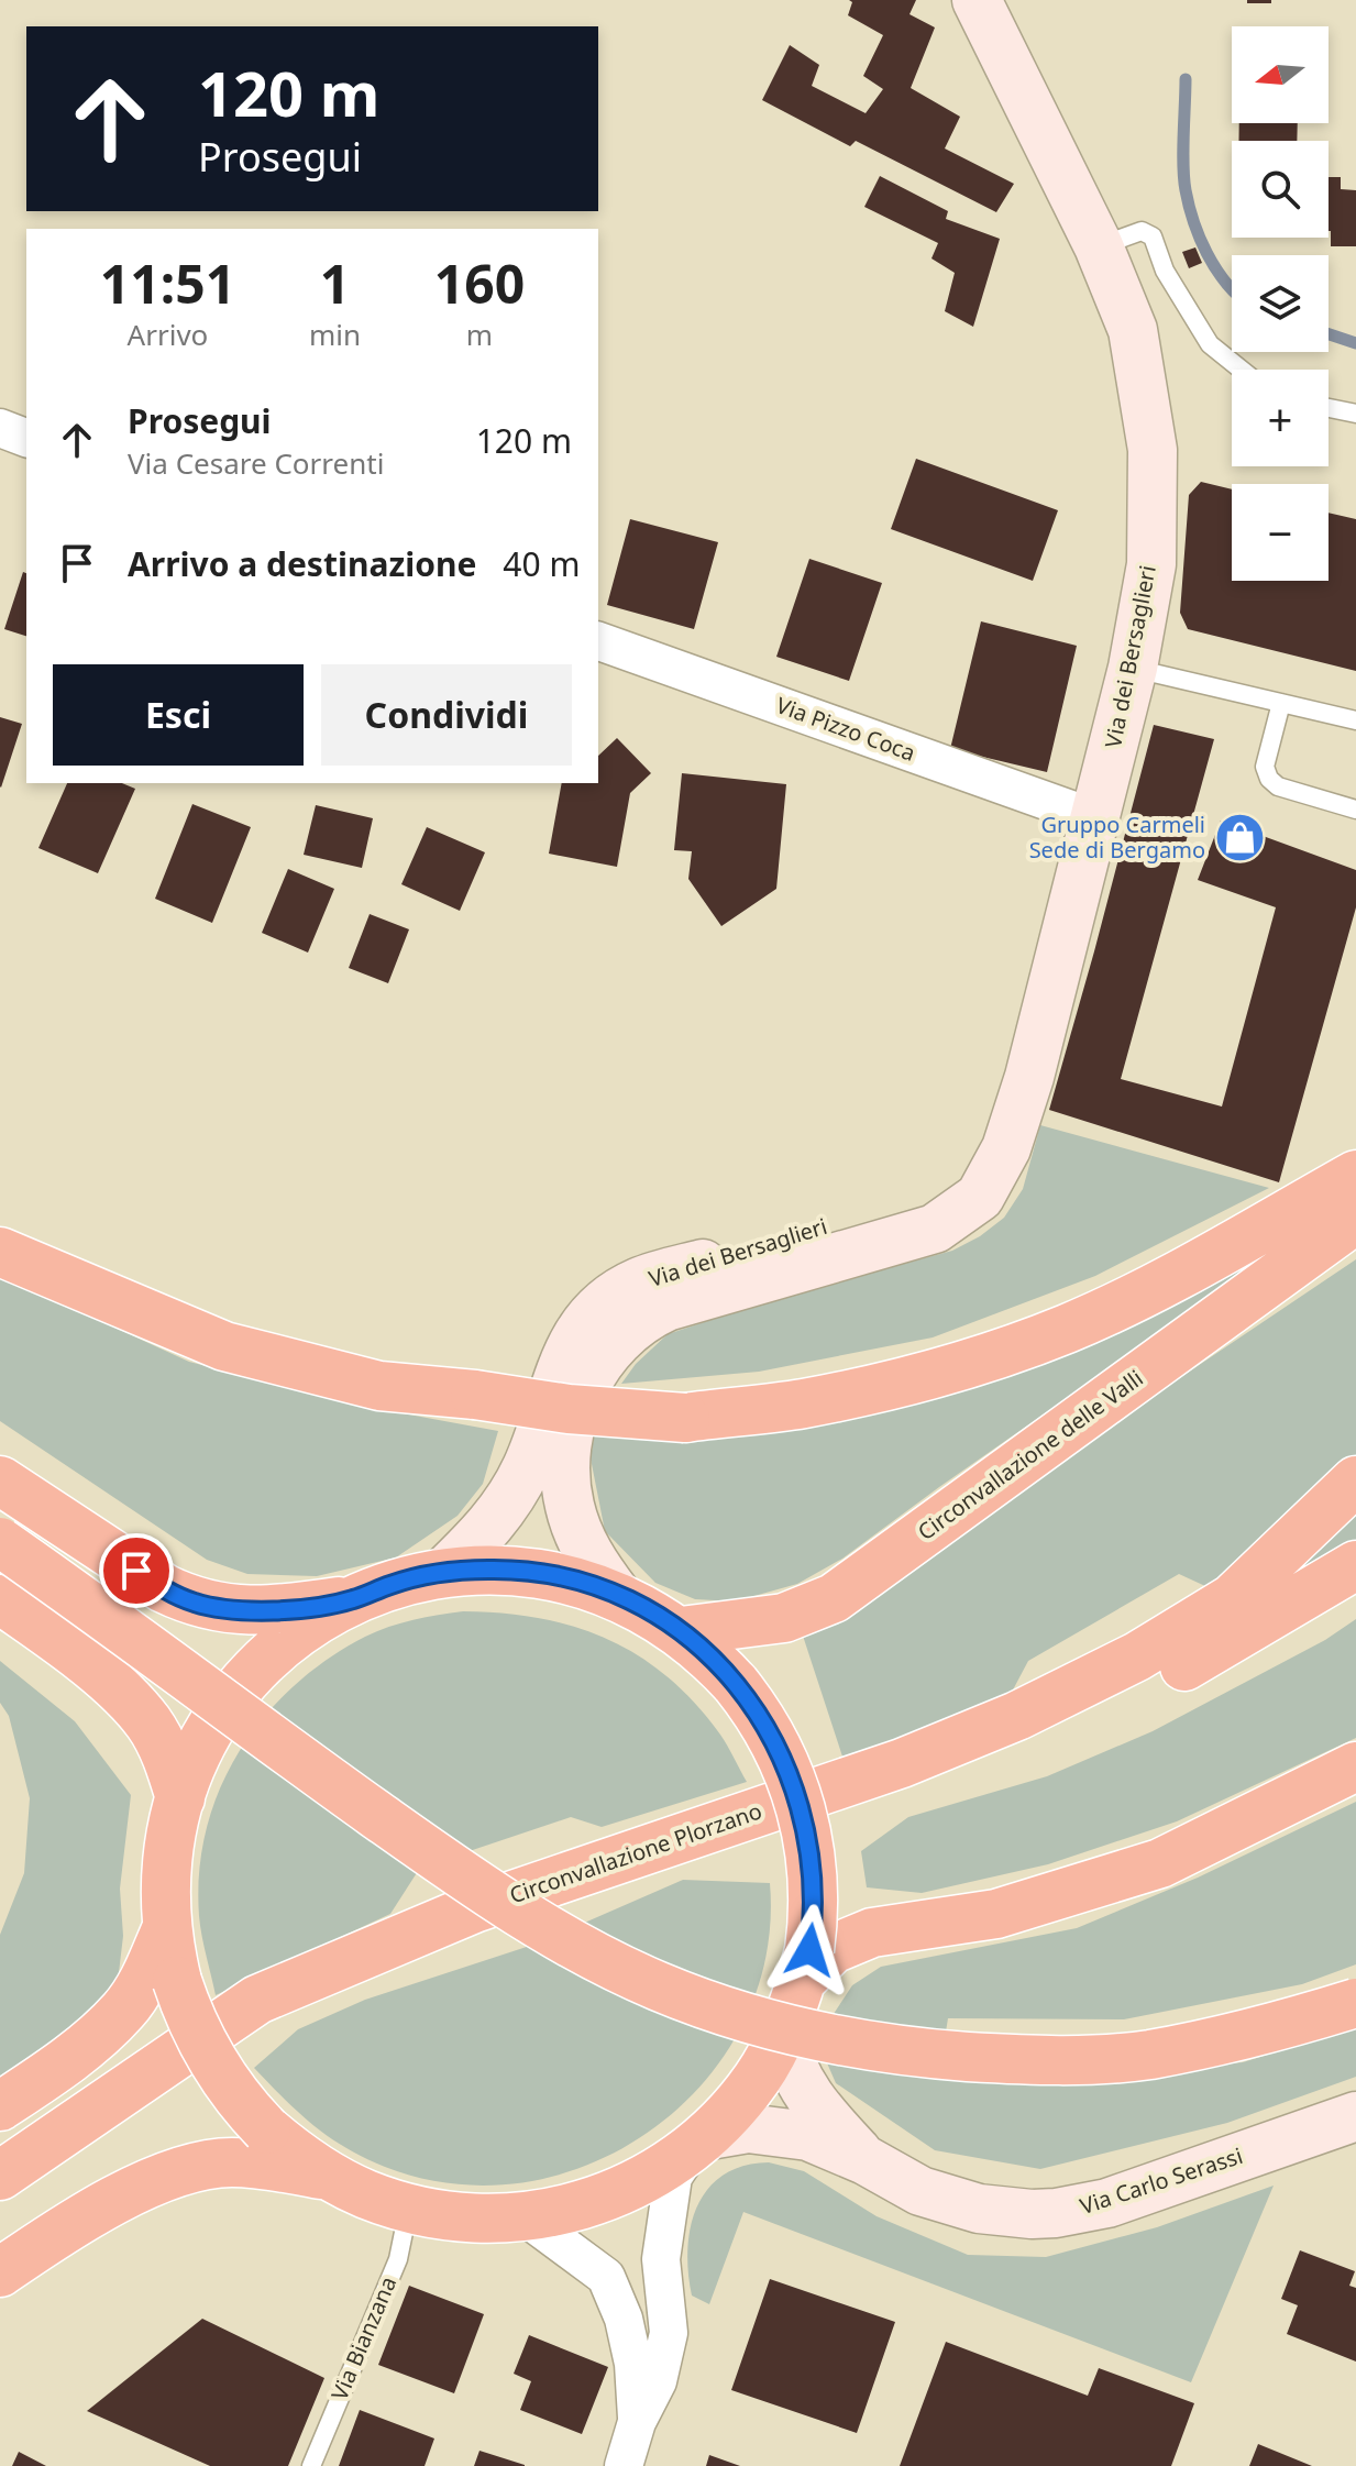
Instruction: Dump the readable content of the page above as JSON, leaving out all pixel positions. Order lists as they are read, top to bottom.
{
  "streets": {
    "highway": ["Circonvallazione delle Valli", "Circonvallazione Plorzano"],
    "street": ["Via dei Bersaglieri", "Via Pizzo Coca", "Via Carlo Serassi"],
    "lane": ["Via Bianzana"]
  },
  "crossings": [
    ["Via dei Bersaglieri", "Via Pizzo Coca"]
  ],
  "places": {
    "shop": ["Gruppo Carmeli Sede di Bergamo"]
  },
  "north": "left",
  "page": {
    "map_buttons": ["+", "−"],
    "turn": ["120 m", "Prosegui"],
    "eta": [
      "11:51",
      "Arrivo",
      "1",
      "min",
      "160",
      "m"
    ],
    "list": [
      {
        "name": "Prosegui",
        "note": "Via Cesare Correnti",
        "value": "120 m"
      },
      {
        "name": "Arrivo a destinazione",
        "value": "40 m"
      }
    ],
    "buttons": ["Esci", "Condividi"]
  }
}
